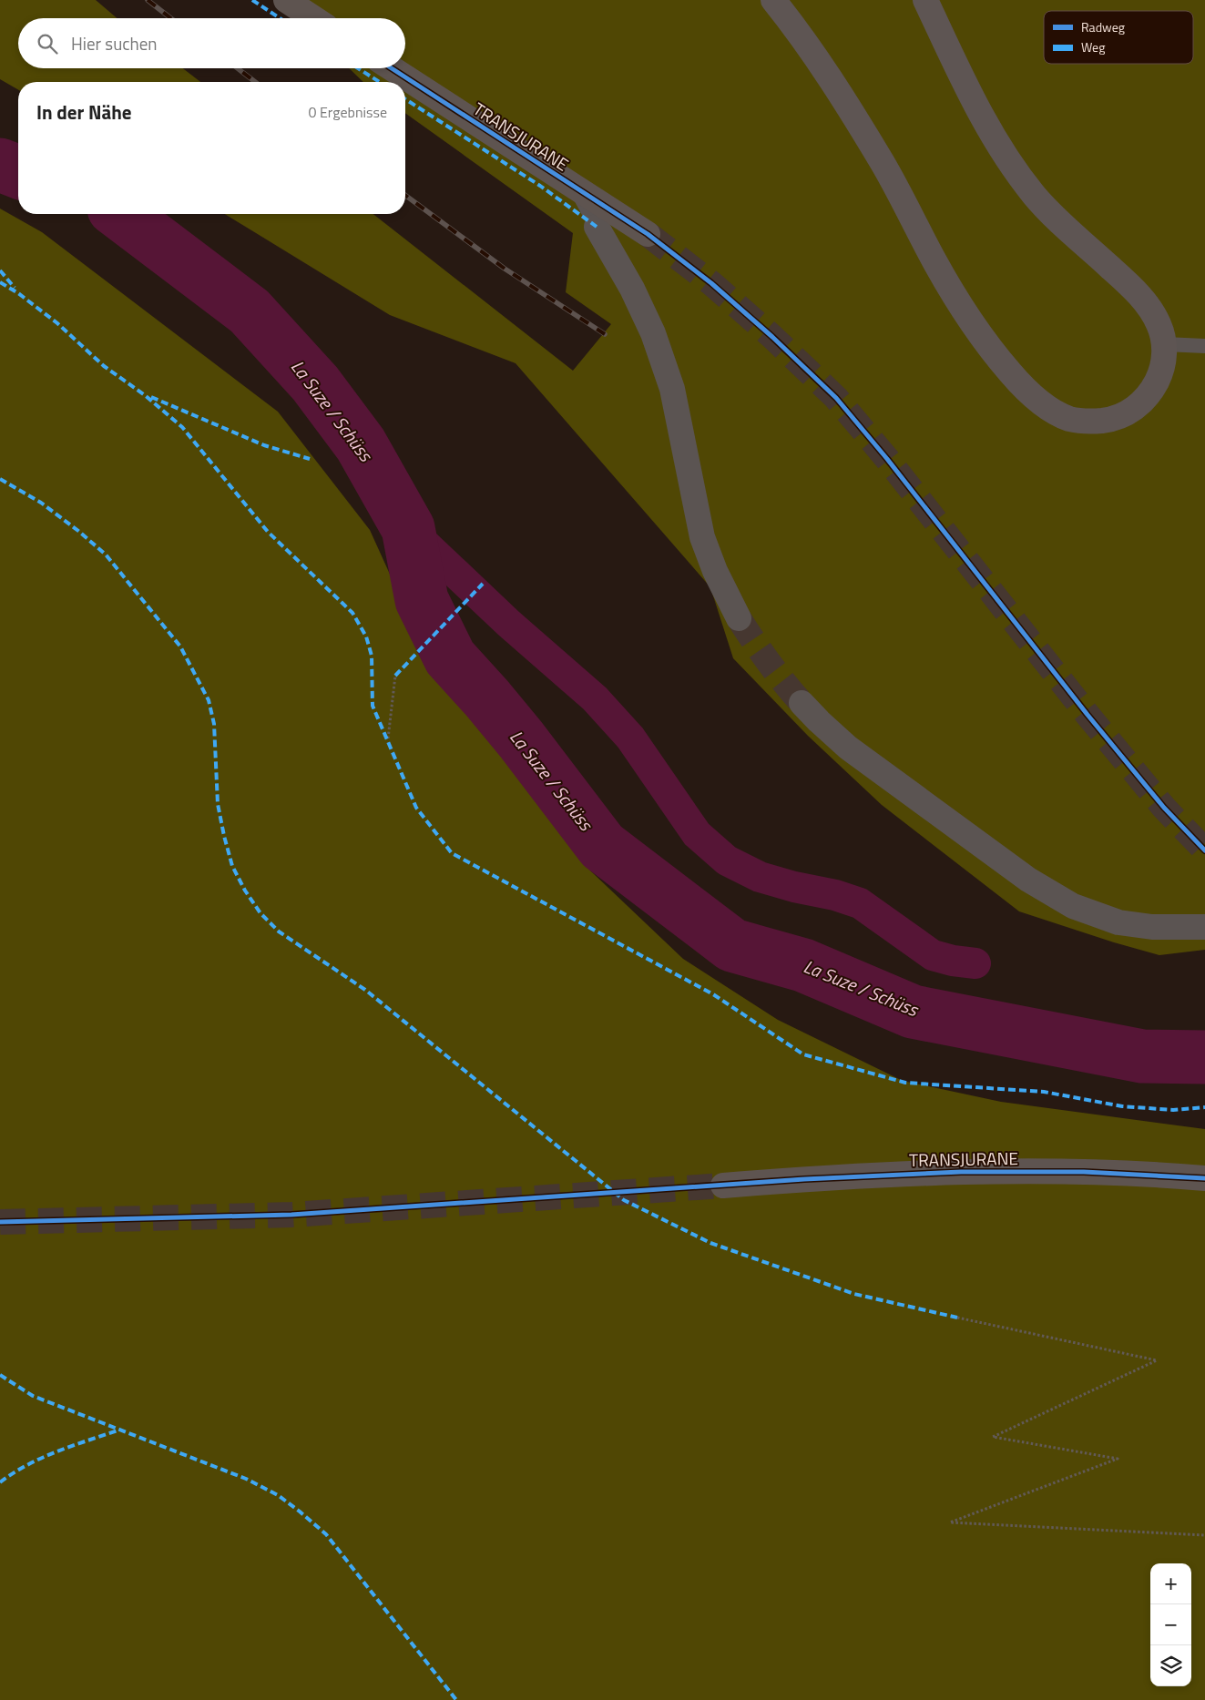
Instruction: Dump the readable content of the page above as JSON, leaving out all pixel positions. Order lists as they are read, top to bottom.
{
  "streets": {
    "main road": ["TRANSJURANE"]
  },
  "water": ["La Suze / Schüss"],
  "legend": ["Radweg", "Weg"],
  "page": {
    "search": "Hier suchen",
    "heading": ["In der Nähe", "0 Ergebnisse"],
    "map_buttons": ["+", "−"]
  }
}
